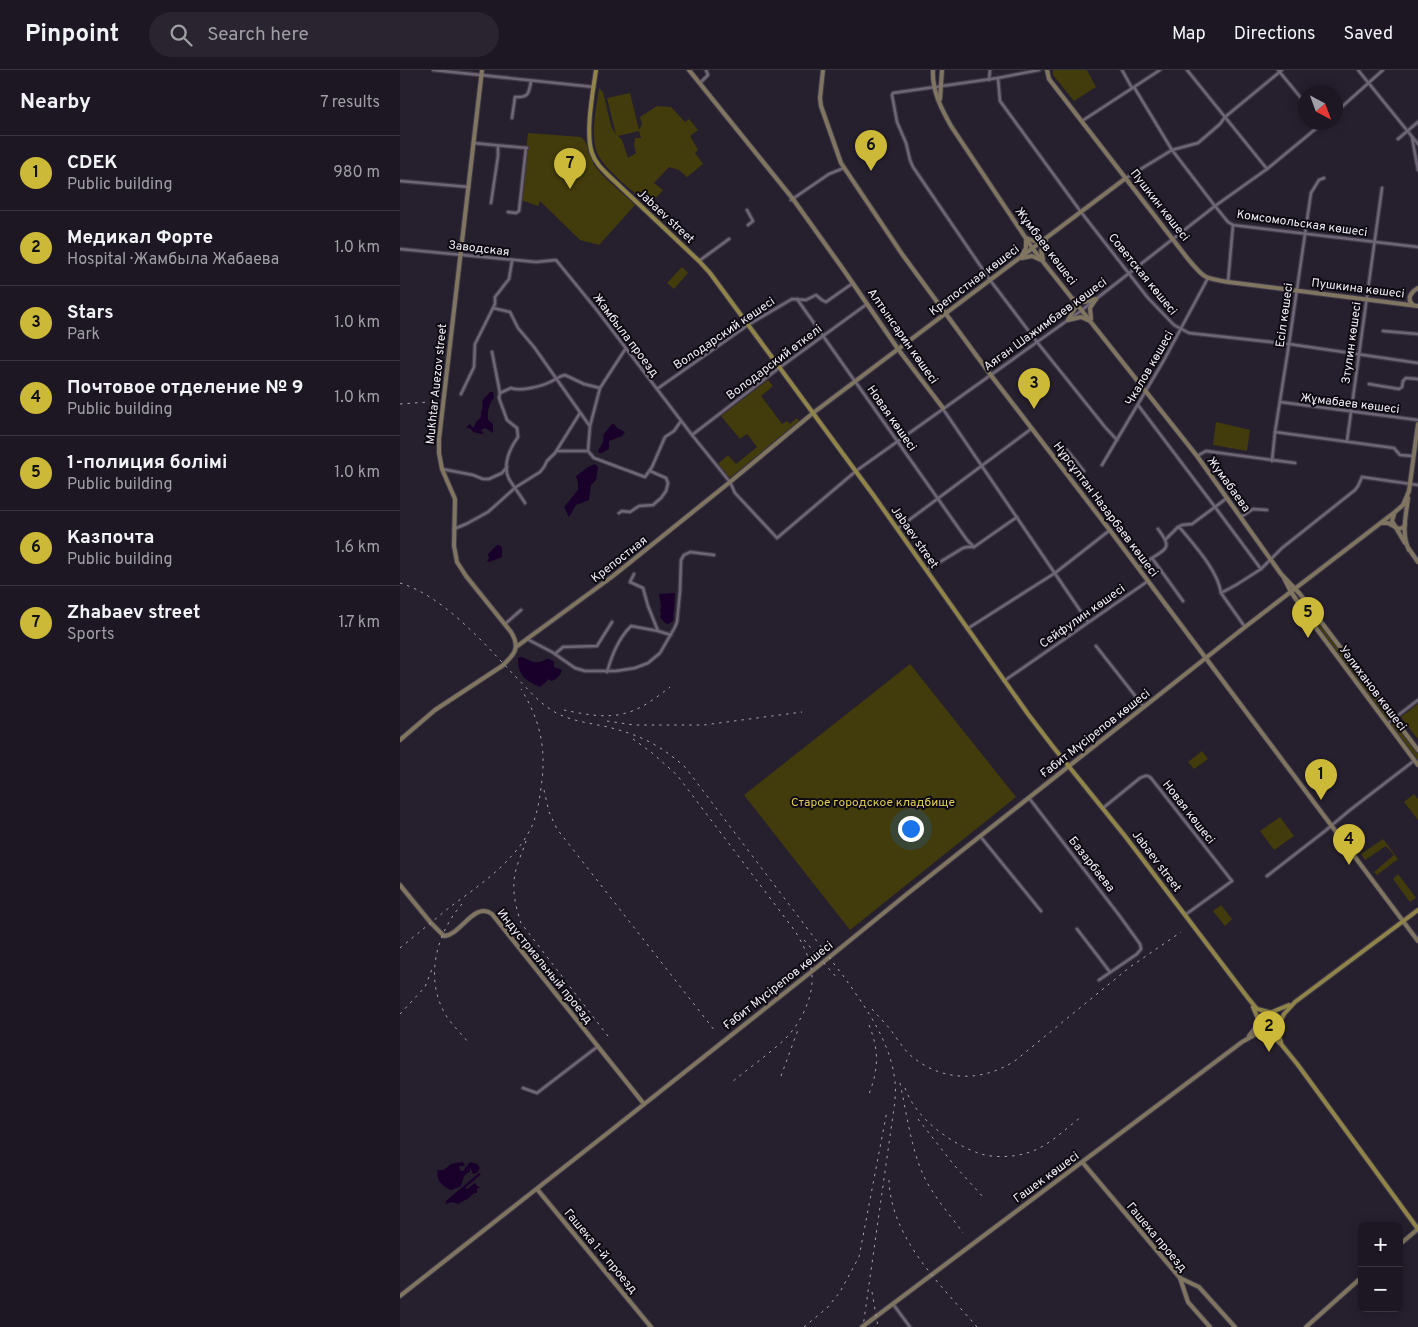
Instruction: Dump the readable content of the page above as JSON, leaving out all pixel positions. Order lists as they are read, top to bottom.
{
  "streets": {
    "main road": [
      "Пушкин көшесі",
      "Jabaev street",
      "Жұмбаев көшесі",
      "Крепостная көшесі",
      "Пушкина көшесі",
      "Алтынсарин көшесі",
      "Mukhtar Auezov street",
      "Жумабаева",
      "Нұрсұлтан Назарбаев көшесі",
      "Крепостная",
      "Уәлиханов көшесі",
      "Ғабит Мүсірепов көшесі",
      "Индустриальный проезд",
      "Гашек көшесі",
      "Гашека проезд",
      "Гашека 1-й проезд"
    ],
    "street": [
      "Комсомольская көшесі",
      "Заводская",
      "Советская көшесі",
      "Есіл көшесі",
      "Аяган Шажимбаев көшесі",
      "Володарский көшесі",
      "Жамбыла проезд",
      "Зтулин көшесі",
      "Володарский өткелі",
      "Чкалов көшесі",
      "Жұмабаев көшесі",
      "Новая көшесі",
      "Сейфулин көшесі",
      "Базарбаева"
    ]
  },
  "crossings": [
    ["Пушкин көшесі", "Крепостная көшесі"],
    ["Пушкин көшесі", "Аяган Шажимбаев көшесі"],
    ["Пушкин көшесі", "Чкалов көшесі"],
    ["Jabaev street", "Крепостная көшесі"],
    ["Jabaev street", "Аяган Шажимбаев көшесі"],
    ["Jabaev street", "Володарский көшесі"],
    ["Jabaev street", "Володарский өткелі"],
    ["Jabaev street", "Новая көшесі"],
    ["Jabaev street", "Сейфулин көшесі"],
    ["Jabaev street", "Ғабит Мүсірепов көшесі"],
    ["Комсомольская көшесі", "Крепостная көшесі"],
    ["Комсомольская көшесі", "Есіл көшесі"],
    ["Комсомольская көшесі", "Аяган Шажимбаев көшесі"],
    ["Комсомольская көшесі", "Зтулин көшесі"],
    ["Жұмбаев көшесі", "Крепостная көшесі"],
    ["Жұмбаев көшесі", "Аяган Шажимбаев көшесі"],
    ["Жұмбаев көшесі", "Чкалов көшесі"],
    ["Жұмбаев көшесі", "Жумабаева"],
    ["Заводская", "Жамбыла проезд"],
    ["Заводская", "Mukhtar Auezov street"],
    ["Советская көшесі", "Крепостная көшесі"],
    ["Советская көшесі", "Есіл көшесі"],
    ["Советская көшесі", "Аяган Шажимбаев көшесі"],
    ["Советская көшесі", "Зтулин көшесі"],
    ["Советская көшесі", "Чкалов көшесі"],
    ["Крепостная көшесі", "Жамбыла проезд"],
    ["Крепостная көшесі", "Алтынсарин көшесі"],
    ["Крепостная көшесі", "Новая көшесі"],
    ["Крепостная көшесі", "Нұрсұлтан Назарбаев көшесі"],
    ["Крепостная көшесі", "Крепостная"],
    ["Пушкина көшесі", "Есіл көшесі"],
    ["Пушкина көшесі", "Зтулин көшесі"],
    ["Есіл көшесі", "Жұмабаев көшесі"],
    ["Аяган Шажимбаев көшесі", "Жамбыла проезд"],
    ["Аяган Шажимбаев көшесі", "Алтынсарин көшесі"],
    ["Аяган Шажимбаев көшесі", "Новая көшесі"],
    ["Аяган Шажимбаев көшесі", "Нұрсұлтан Назарбаев көшесі"],
    ["Володарский көшесі", "Жамбыла проезд"],
    ["Володарский көшесі", "Алтынсарин көшесі"],
    ["Володарский көшесі", "Новая көшесі"],
    ["Жамбыла проезд", "Володарский өткелі"],
    ["Жамбыла проезд", "Крепостная"],
    ["Алтынсарин көшесі", "Володарский өткелі"],
    ["Алтынсарин көшесі", "Сейфулин көшесі"],
    ["Зтулин көшесі", "Жұмабаев көшесі"],
    ["Володарский өткелі", "Новая көшесі"],
    ["Чкалов көшесі", "Жумабаева"],
    ["Mukhtar Auezov street", "Крепостная"],
    ["Жумабаева", "Уәлиханов көшесі"],
    ["Нұрсұлтан Назарбаев көшесі", "Сейфулин көшесі"],
    ["Нұрсұлтан Назарбаев көшесі", "Ғабит Мүсірепов көшесі"],
    ["Ғабит Мүсірепов көшесі", "Базарбаева"],
    ["Ғабит Мүсірепов көшесі", "Индустриальный проезд"],
    ["Ғабит Мүсірепов көшесі", "Гашека 1-й проезд"],
    ["Гашек көшесі", "Гашека проезд"]
  ],
  "parks": ["Старое городское кладбище"],
  "north": "bottom right",
  "page": {
    "header": "Pinpoint",
    "search": "Search here",
    "nav": ["Map", "Directions", "Saved"],
    "heading": ["Nearby", "7 results"],
    "pins": [
      "6",
      "7",
      "3",
      "5",
      "1",
      "4",
      "2"
    ],
    "list": [
      {
        "mark": "1",
        "name": "CDEK",
        "note": "Public building",
        "value": "980 m"
      },
      {
        "mark": "2",
        "name": "Медикал Форте",
        "note": "Hospital · Жамбыла Жабаева",
        "value": "1.0 km"
      },
      {
        "mark": "3",
        "name": "Stars",
        "note": "Park",
        "value": "1.0 km"
      },
      {
        "mark": "4",
        "name": "Почтовое отделение № 9",
        "note": "Public building",
        "value": "1.0 km"
      },
      {
        "mark": "5",
        "name": "1-полиция болiмi",
        "note": "Public building",
        "value": "1.0 km"
      },
      {
        "mark": "6",
        "name": "Казпочта",
        "note": "Public building",
        "value": "1.6 km"
      },
      {
        "mark": "7",
        "name": "Zhabaev street",
        "note": "Sports",
        "value": "1.7 km"
      }
    ],
    "map_buttons": ["+", "−"]
  }
}
